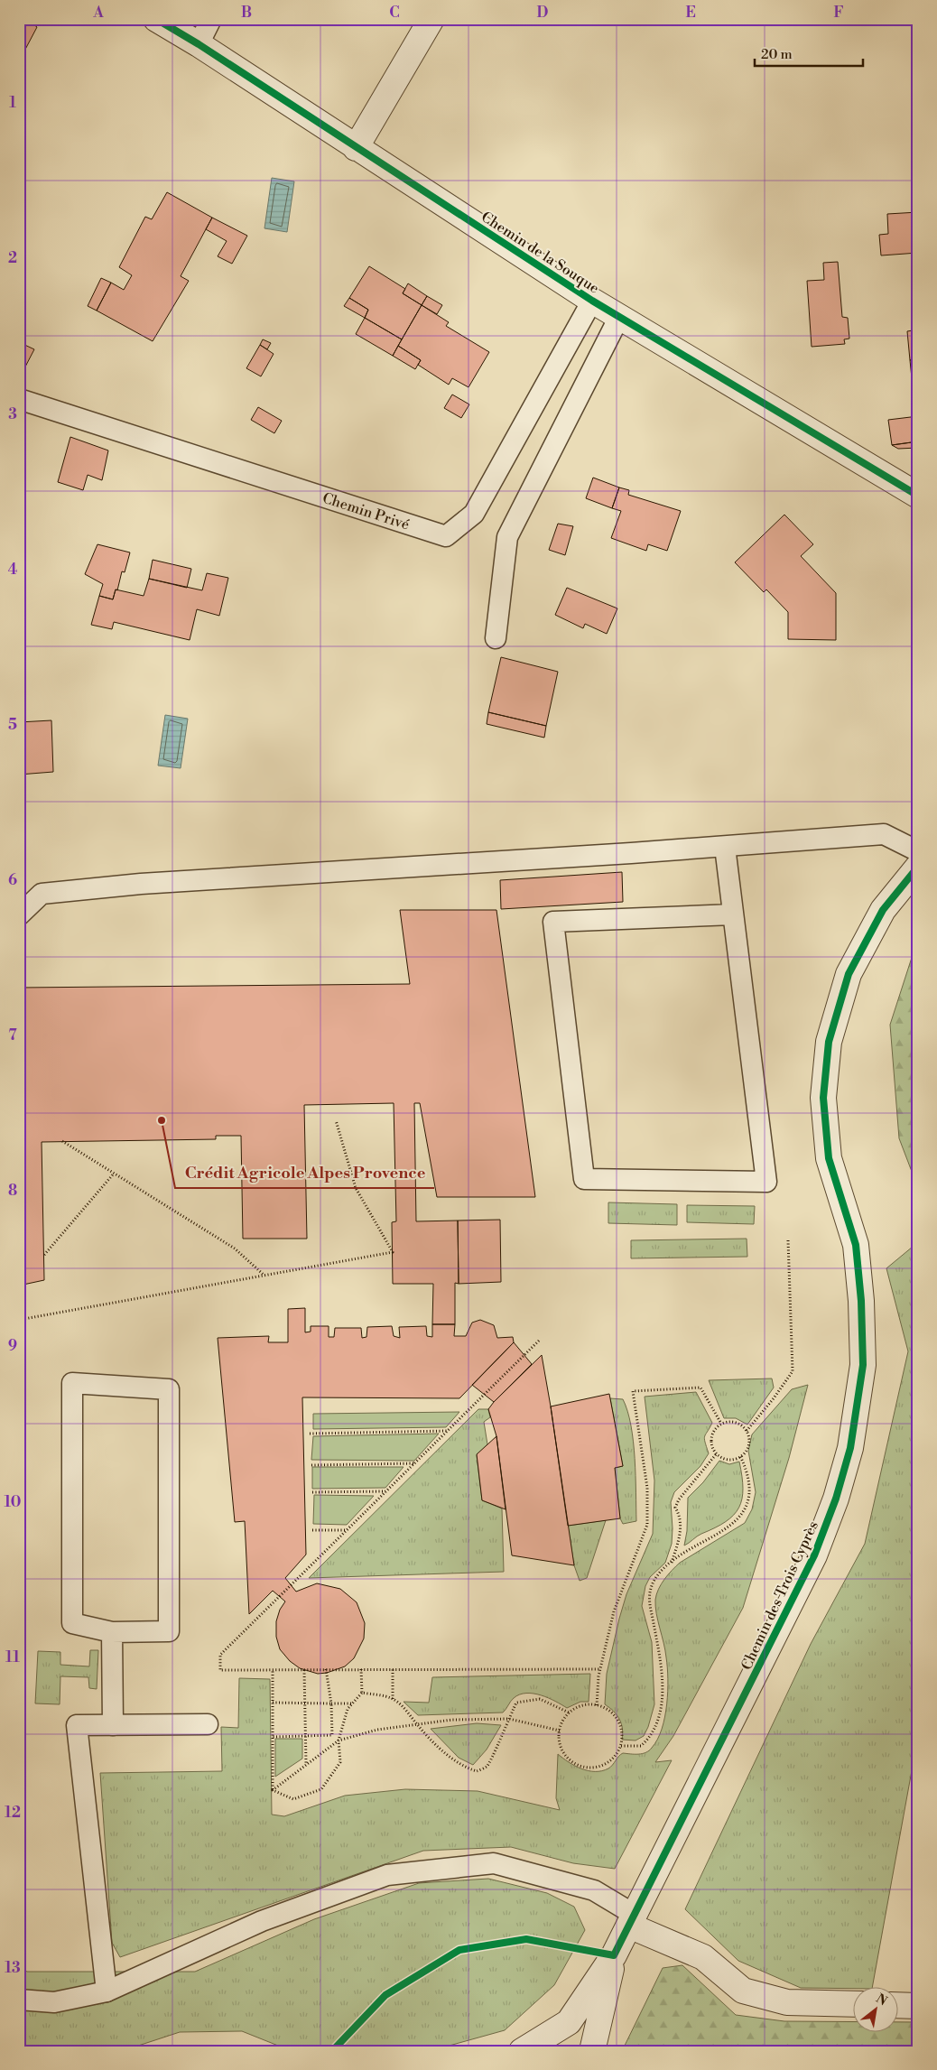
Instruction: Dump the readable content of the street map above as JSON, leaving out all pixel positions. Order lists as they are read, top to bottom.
{
  "streets": {
    "street": ["Chemin de la Souque", "Chemin des Trois Cyprès"],
    "lane": ["Chemin Privé"]
  },
  "crossings": [
    ["Chemin de la Souque", "Chemin Privé"]
  ],
  "places": ["Crédit Agricole Alpes Provence"],
  "scale_bar": "20 m",
  "north": "top right",
  "grid": {
    "columns": [
      "A",
      "B",
      "C",
      "D",
      "E",
      "F"
    ],
    "rows": [
      "1",
      "2",
      "3",
      "4",
      "5",
      "6",
      "7",
      "8",
      "9",
      "10",
      "11",
      "12",
      "13"
    ]
  }
}
